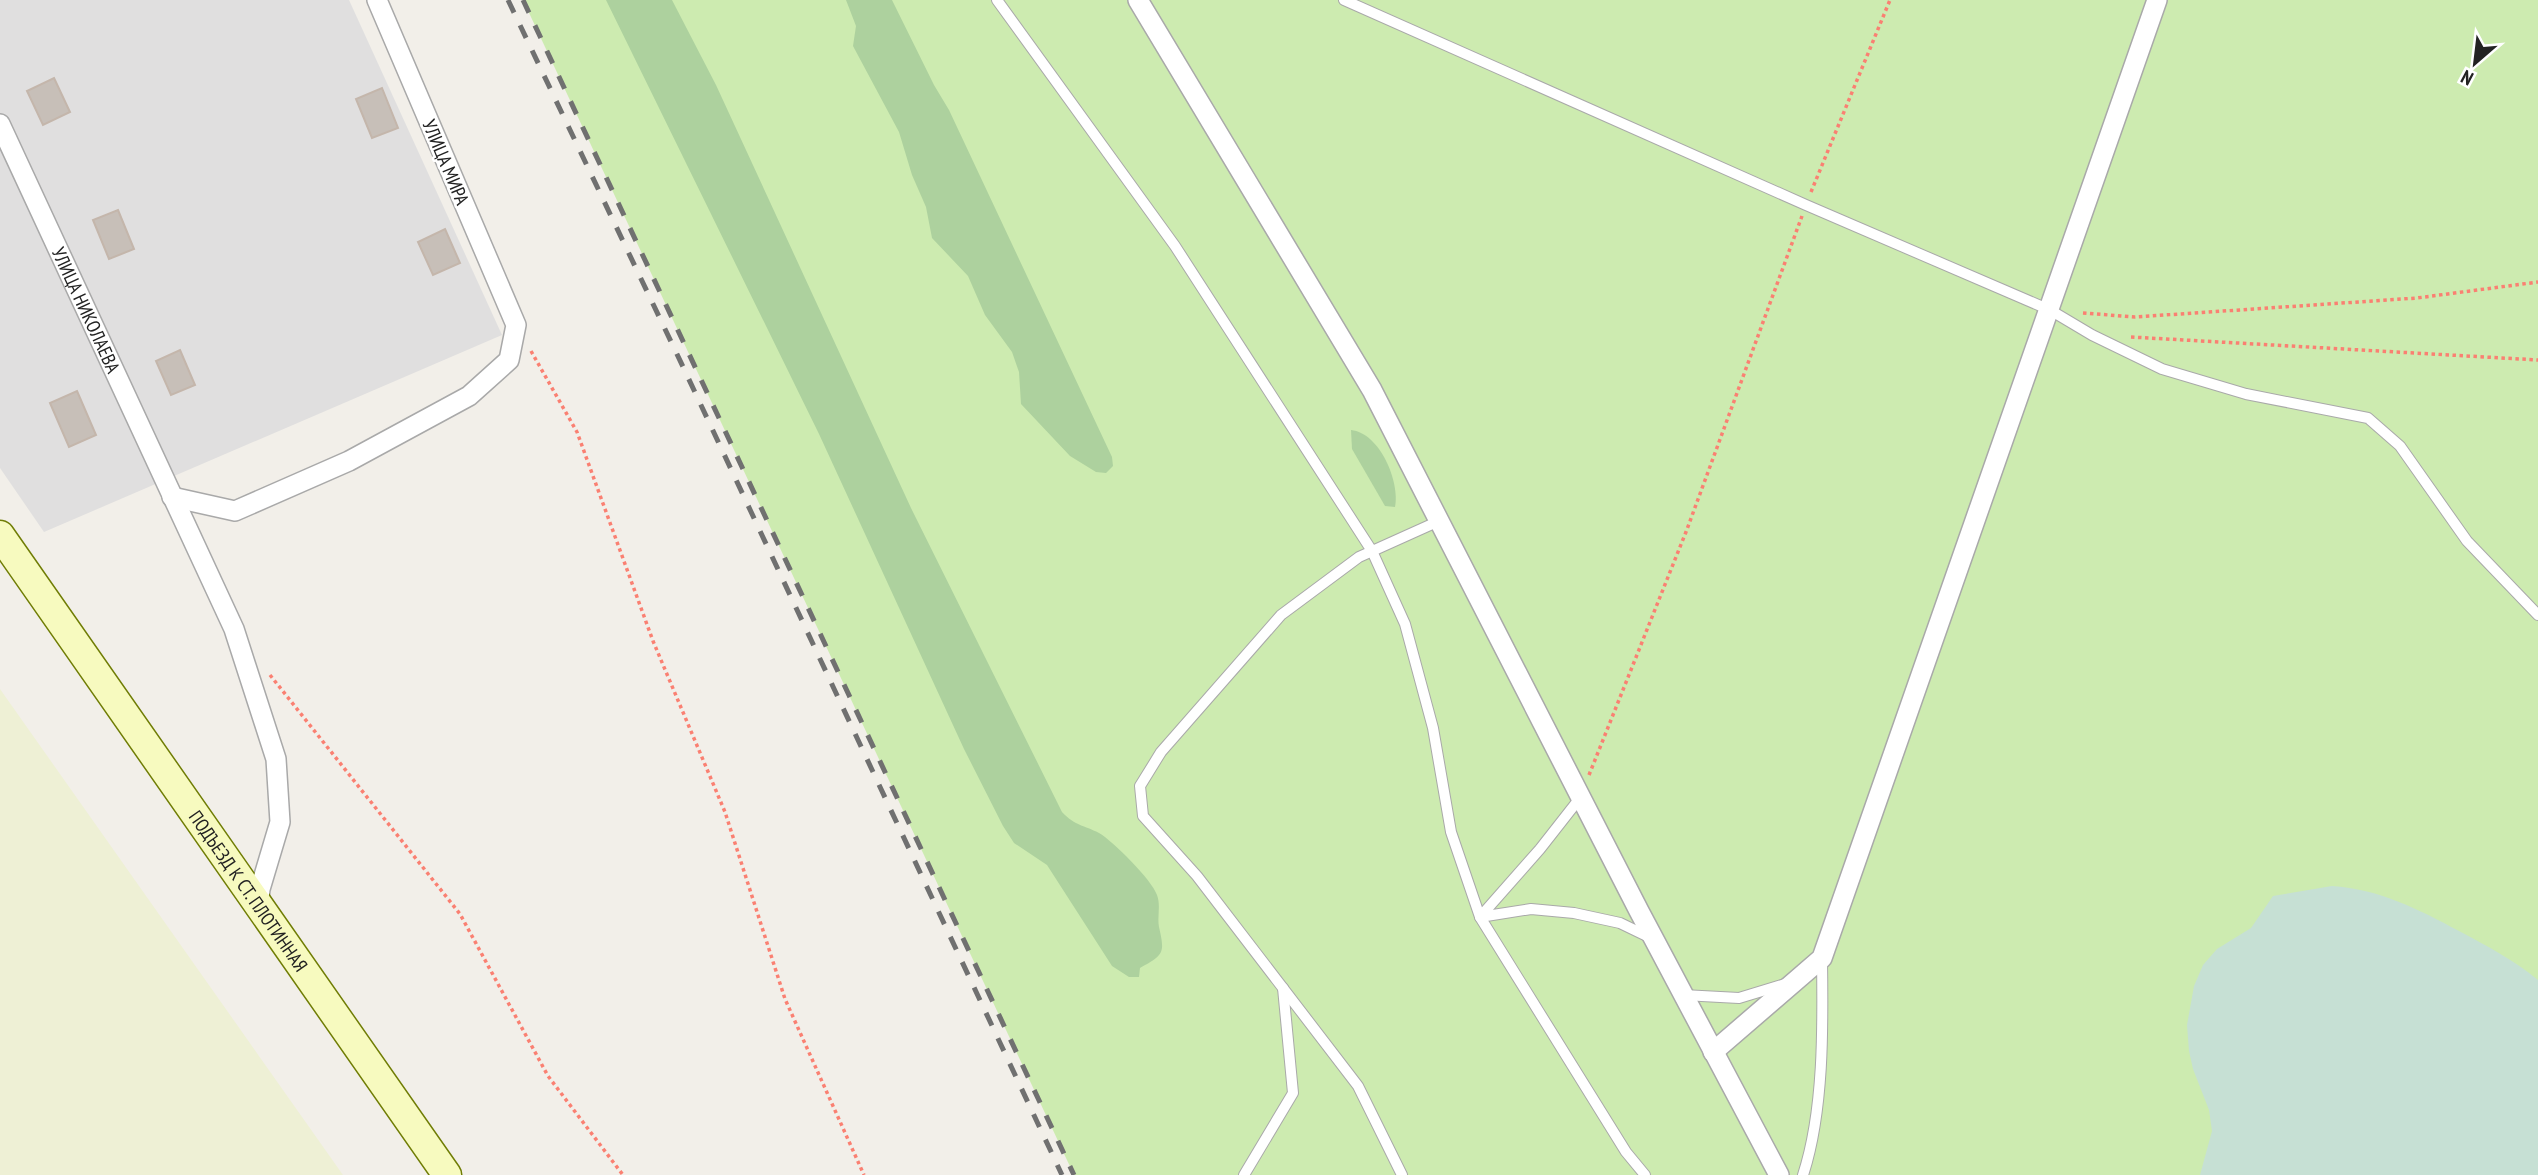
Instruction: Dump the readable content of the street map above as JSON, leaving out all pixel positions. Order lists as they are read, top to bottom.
{
  "streets": {
    "street": ["УЛИЦА МИРА", "УЛИЦА НИКОЛАЕВА", "ПОДЪЕЗД К СТ. ПЛОТИННАЯ"]
  },
  "crossings": [
    ["УЛИЦА НИКОЛАЕВА", "ПОДЪЕЗД К СТ. ПЛОТИННАЯ"]
  ],
  "north": "bottom left"
}
